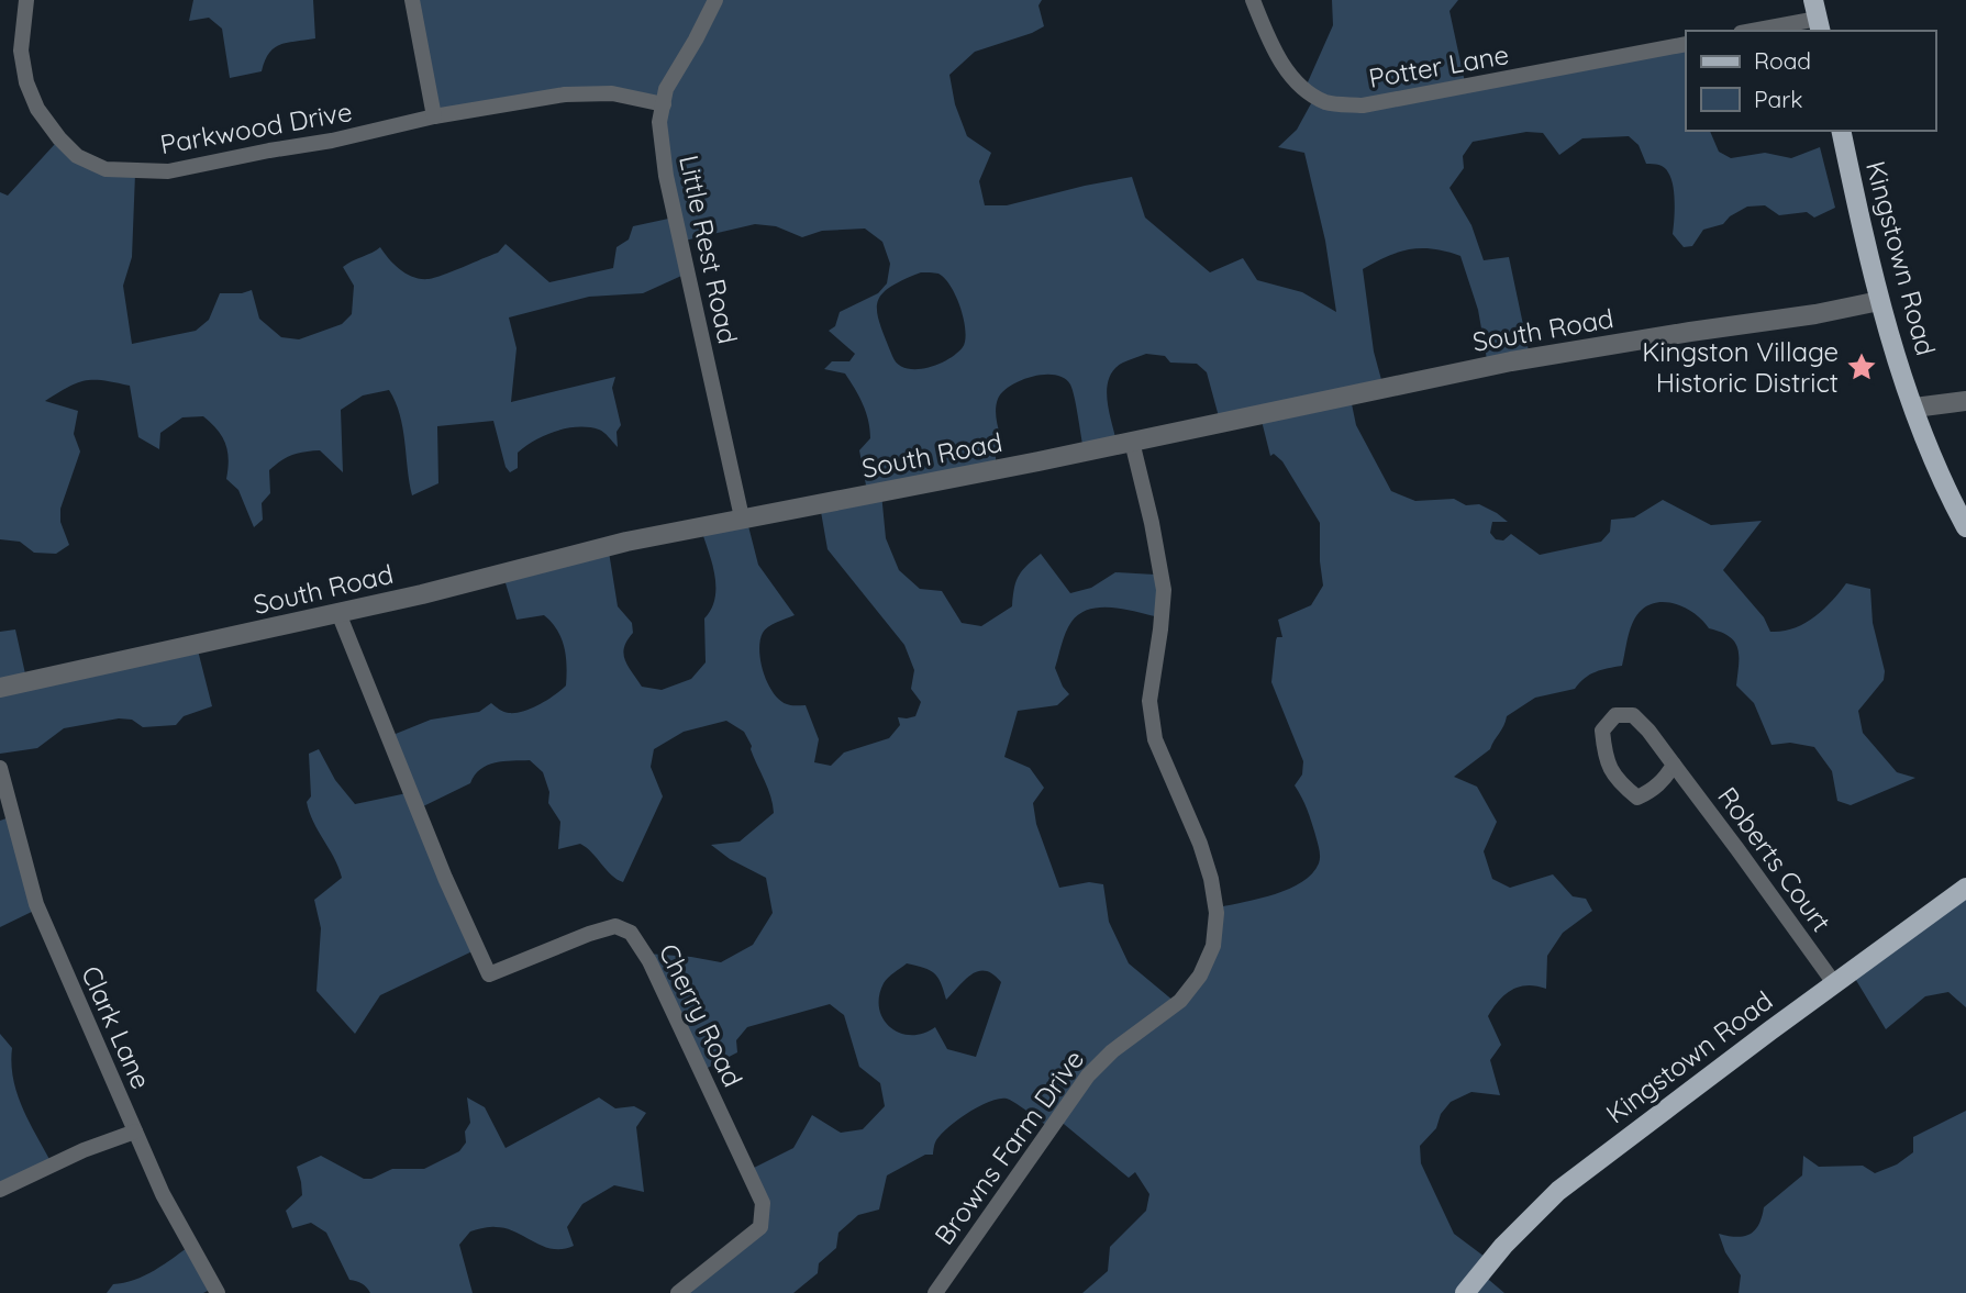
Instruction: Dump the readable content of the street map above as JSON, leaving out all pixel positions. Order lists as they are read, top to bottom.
{
  "streets": {
    "main road": ["Kingstown Road"],
    "street": [
      "Potter Lane",
      "Parkwood Drive",
      "Little Rest Road",
      "South Road",
      "Roberts Court",
      "Cherry Road",
      "Clark Lane",
      "Browns Farm Drive"
    ]
  },
  "crossings": [
    ["Parkwood Drive", "Little Rest Road"],
    ["Little Rest Road", "South Road"],
    ["Kingstown Road", "South Road"],
    ["Kingstown Road", "Roberts Court"],
    ["South Road", "Cherry Road"],
    ["South Road", "Browns Farm Drive"]
  ],
  "places": {
    "place": ["Kingston Village Historic District"]
  },
  "legend": ["Road", "Park"]
}
